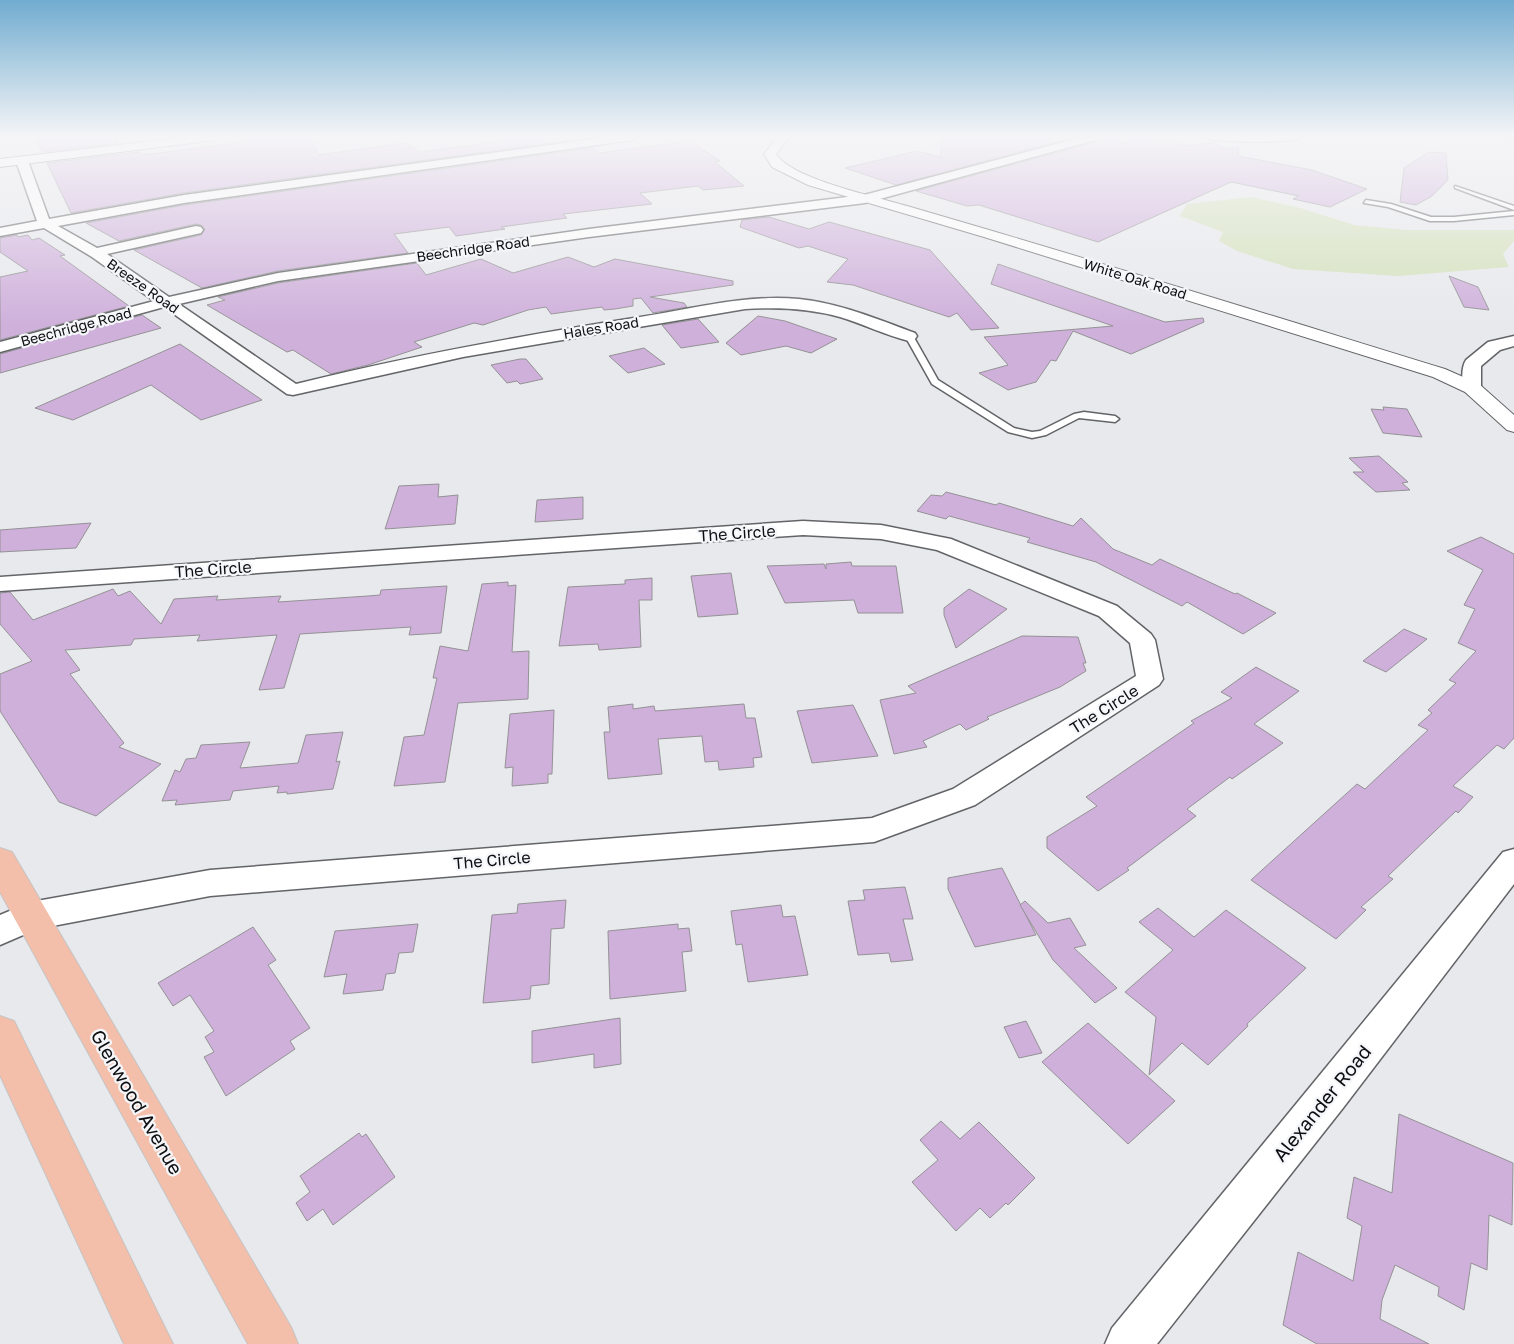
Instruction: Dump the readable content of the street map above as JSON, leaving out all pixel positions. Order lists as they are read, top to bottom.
{
  "streets": {
    "main road": ["Glenwood Avenue"],
    "street": [
      "Beechridge Road",
      "White Oak Road",
      "Breeze Road",
      "Hales Road",
      "The Circle",
      "Alexander Road"
    ]
  },
  "crossings": [
    ["Beechridge Road", "Breeze Road"],
    ["Breeze Road", "Hales Road"],
    ["The Circle", "Glenwood Avenue"]
  ]
}
